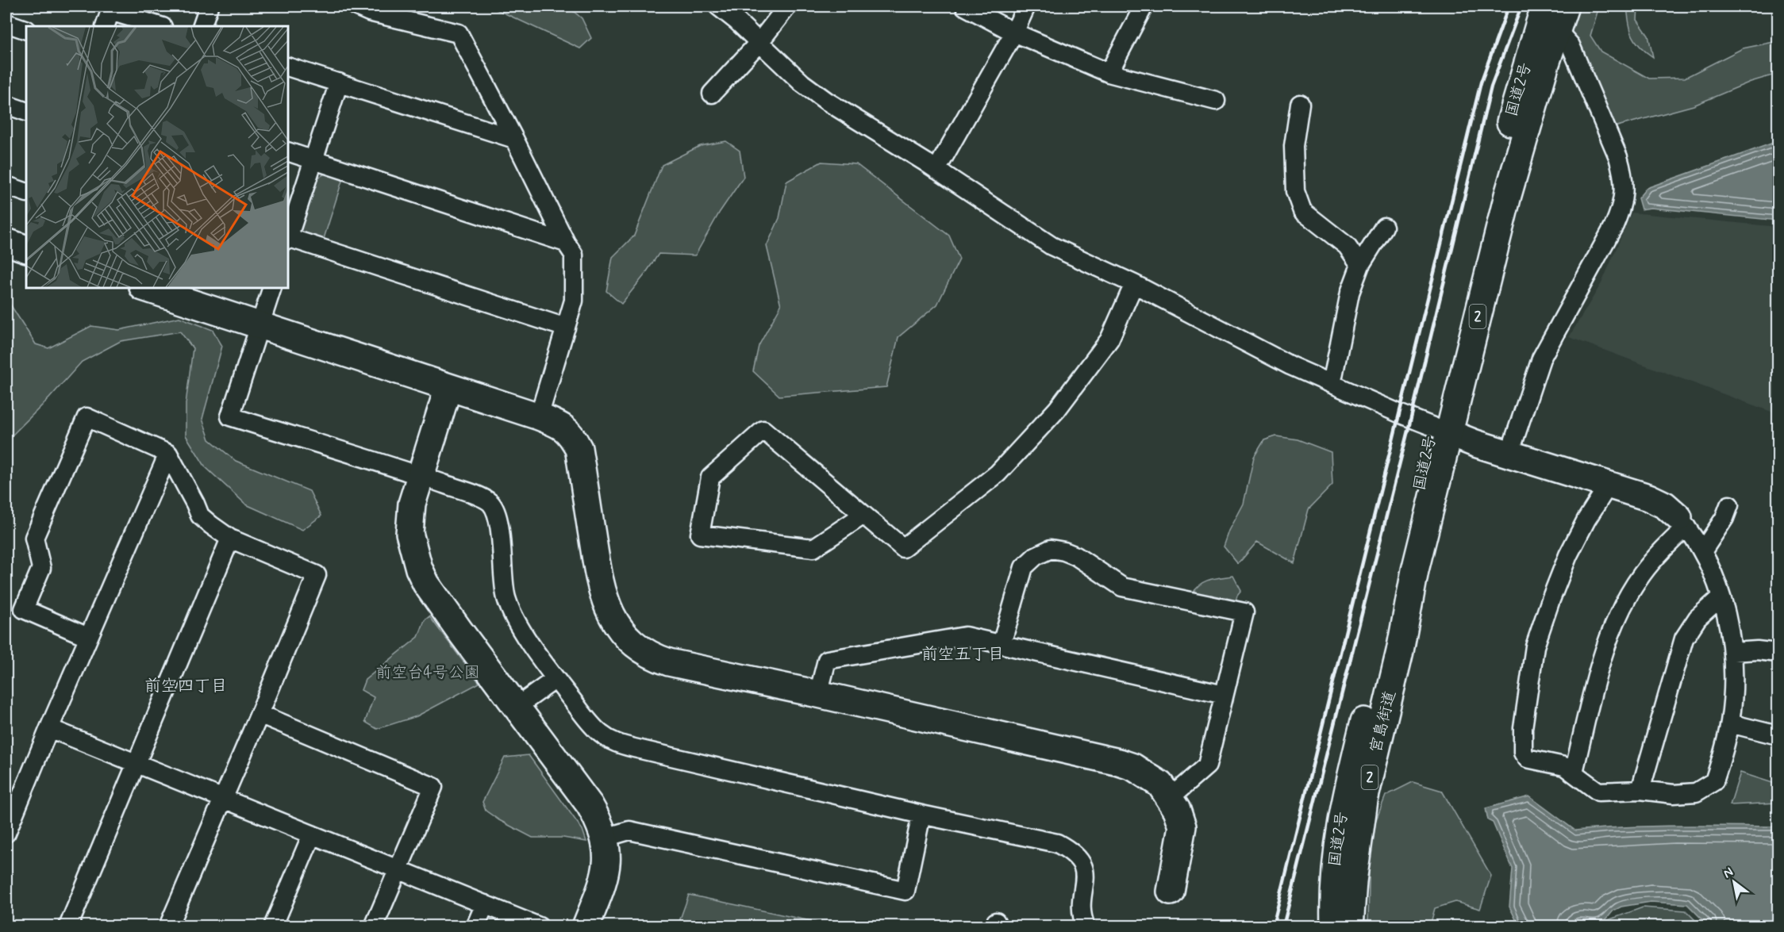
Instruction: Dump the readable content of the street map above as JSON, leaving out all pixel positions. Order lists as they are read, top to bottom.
{
  "streets": {
    "main road": ["国道2号", "2", "宮島街道"]
  },
  "crossings": [
    ["国道2号", "宮島街道"]
  ],
  "districts": ["前空五丁目", "前空四丁目"],
  "parks": ["前空台4号公園"],
  "north": "top left"
}
